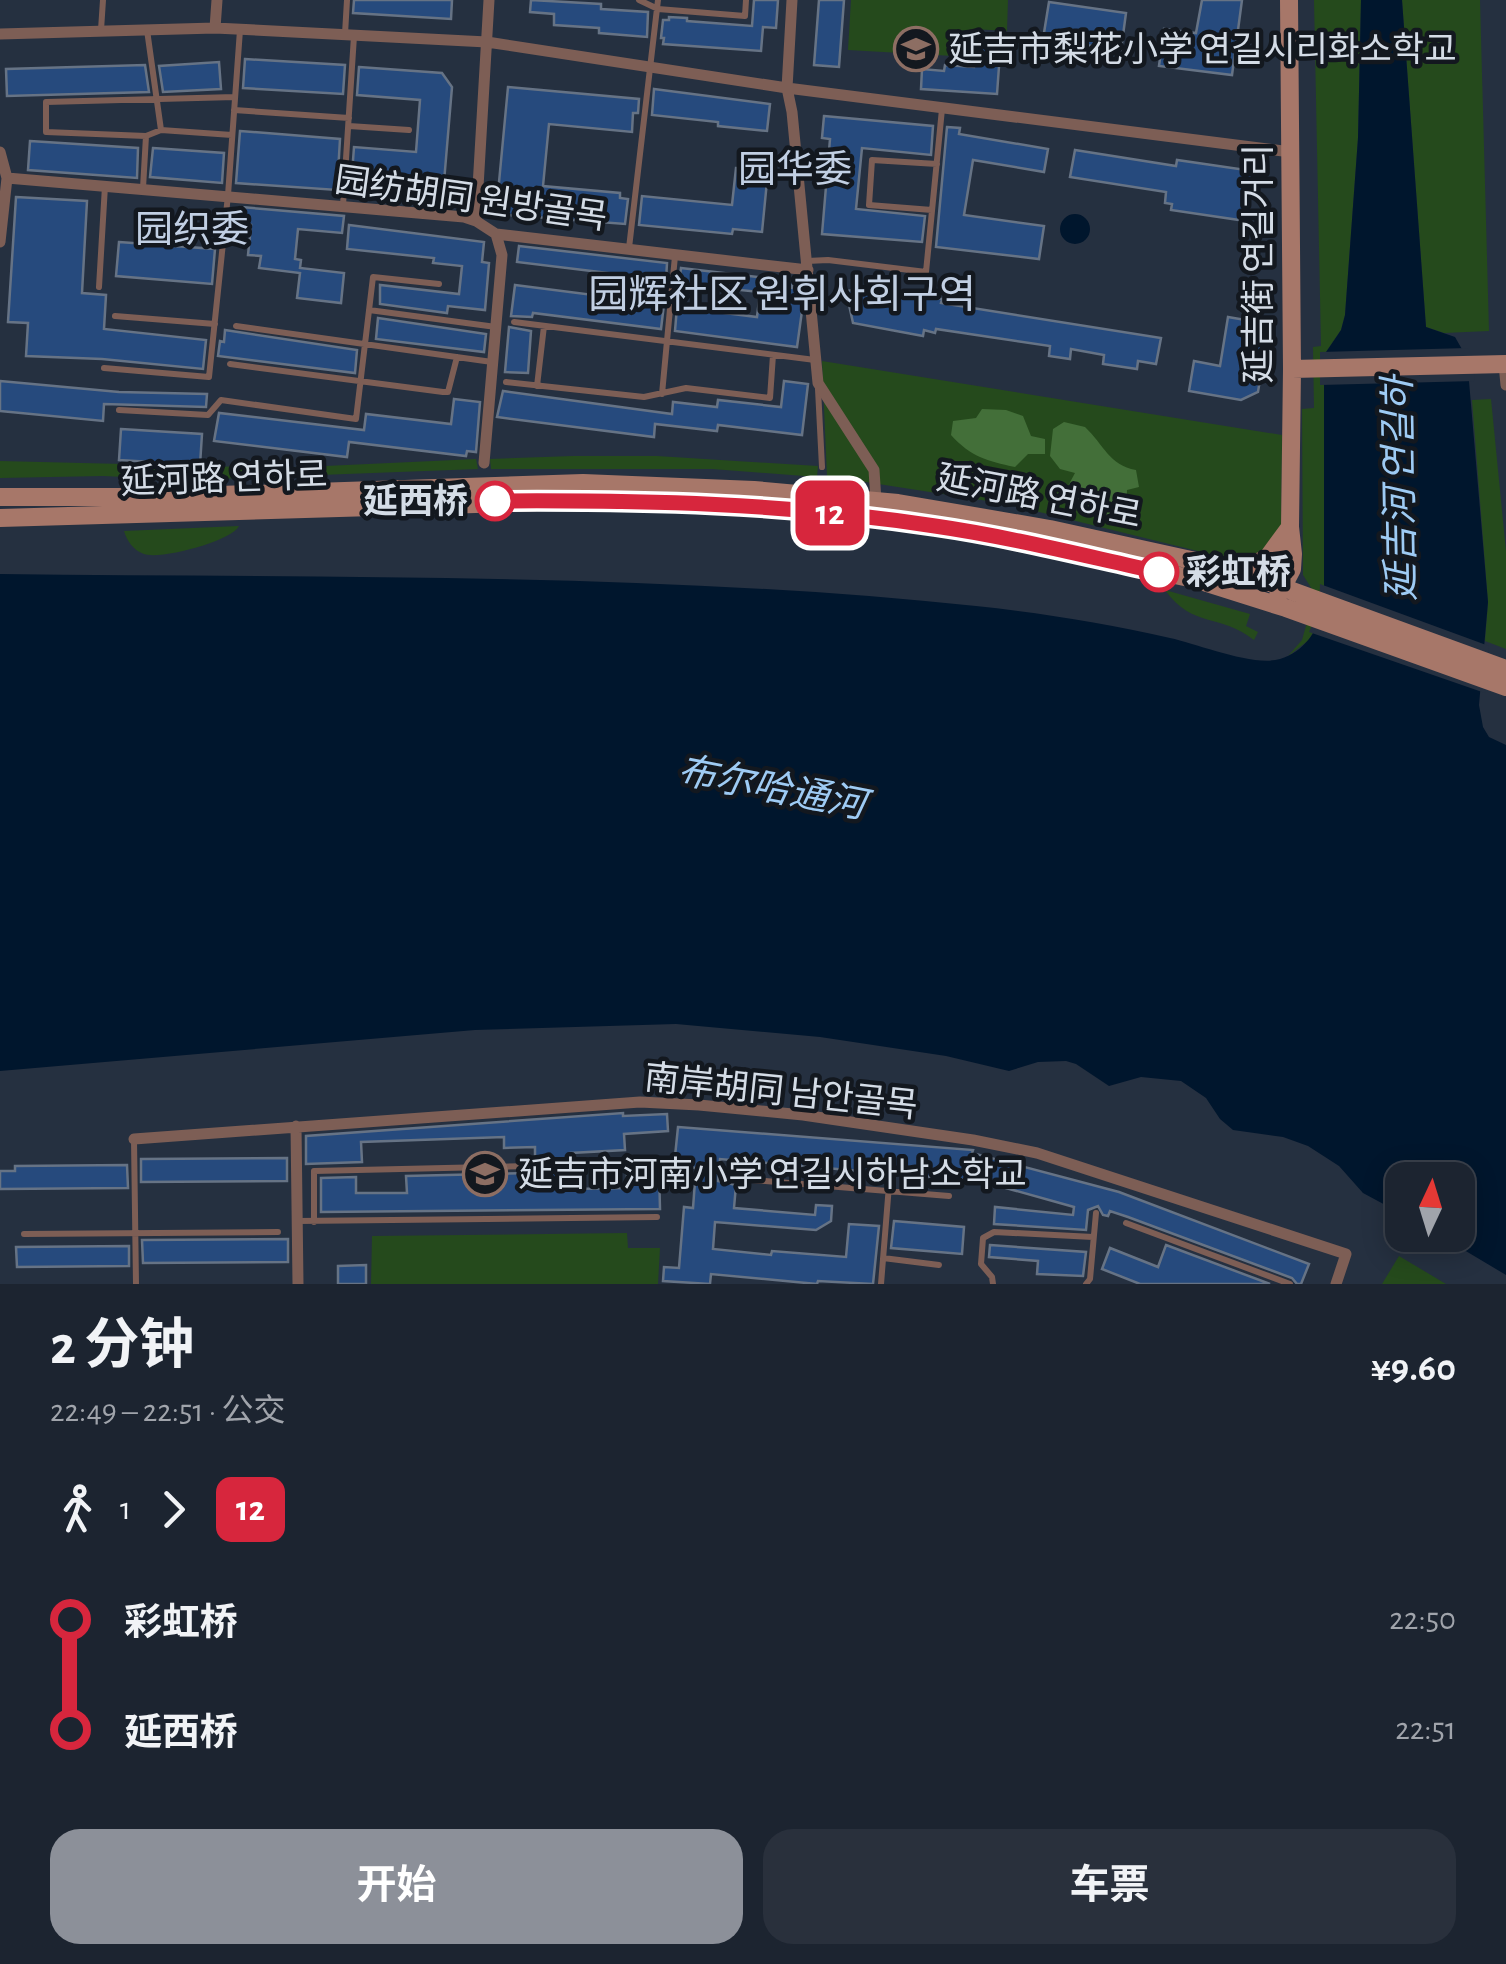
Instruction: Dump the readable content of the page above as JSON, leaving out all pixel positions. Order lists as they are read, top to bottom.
{
  "streets": {
    "main road": ["延吉街 연길거리", "延河路 연하로"],
    "street": ["园纺胡同 원방골목", "南岸胡同 남안골목"]
  },
  "crossings": [
    ["延吉街 연길거리", "延河路 연하로"]
  ],
  "districts": ["园华委", "园织委", "园辉社区 원휘사회구역"],
  "water": ["延吉河 연길하", "布尔哈通河"],
  "places": {
    "school or university": ["延吉市梨花小学 연길시리화소학교", "延吉市河南小学 연길시하남소학교"],
    "other": ["延西桥", "彩虹桥"]
  },
  "lines": ["bus line 12"],
  "north": "top",
  "page": {
    "on_map": "12",
    "heading": ["2 分钟", "22:49 – 22:51 · 公交", "¥9.60"],
    "legs": ["1", "12"],
    "list": [
      {
        "name": "彩虹桥",
        "value": "22:50"
      },
      {
        "name": "延西桥",
        "value": "22:51"
      }
    ],
    "buttons": ["开始", "车票"]
  }
}
